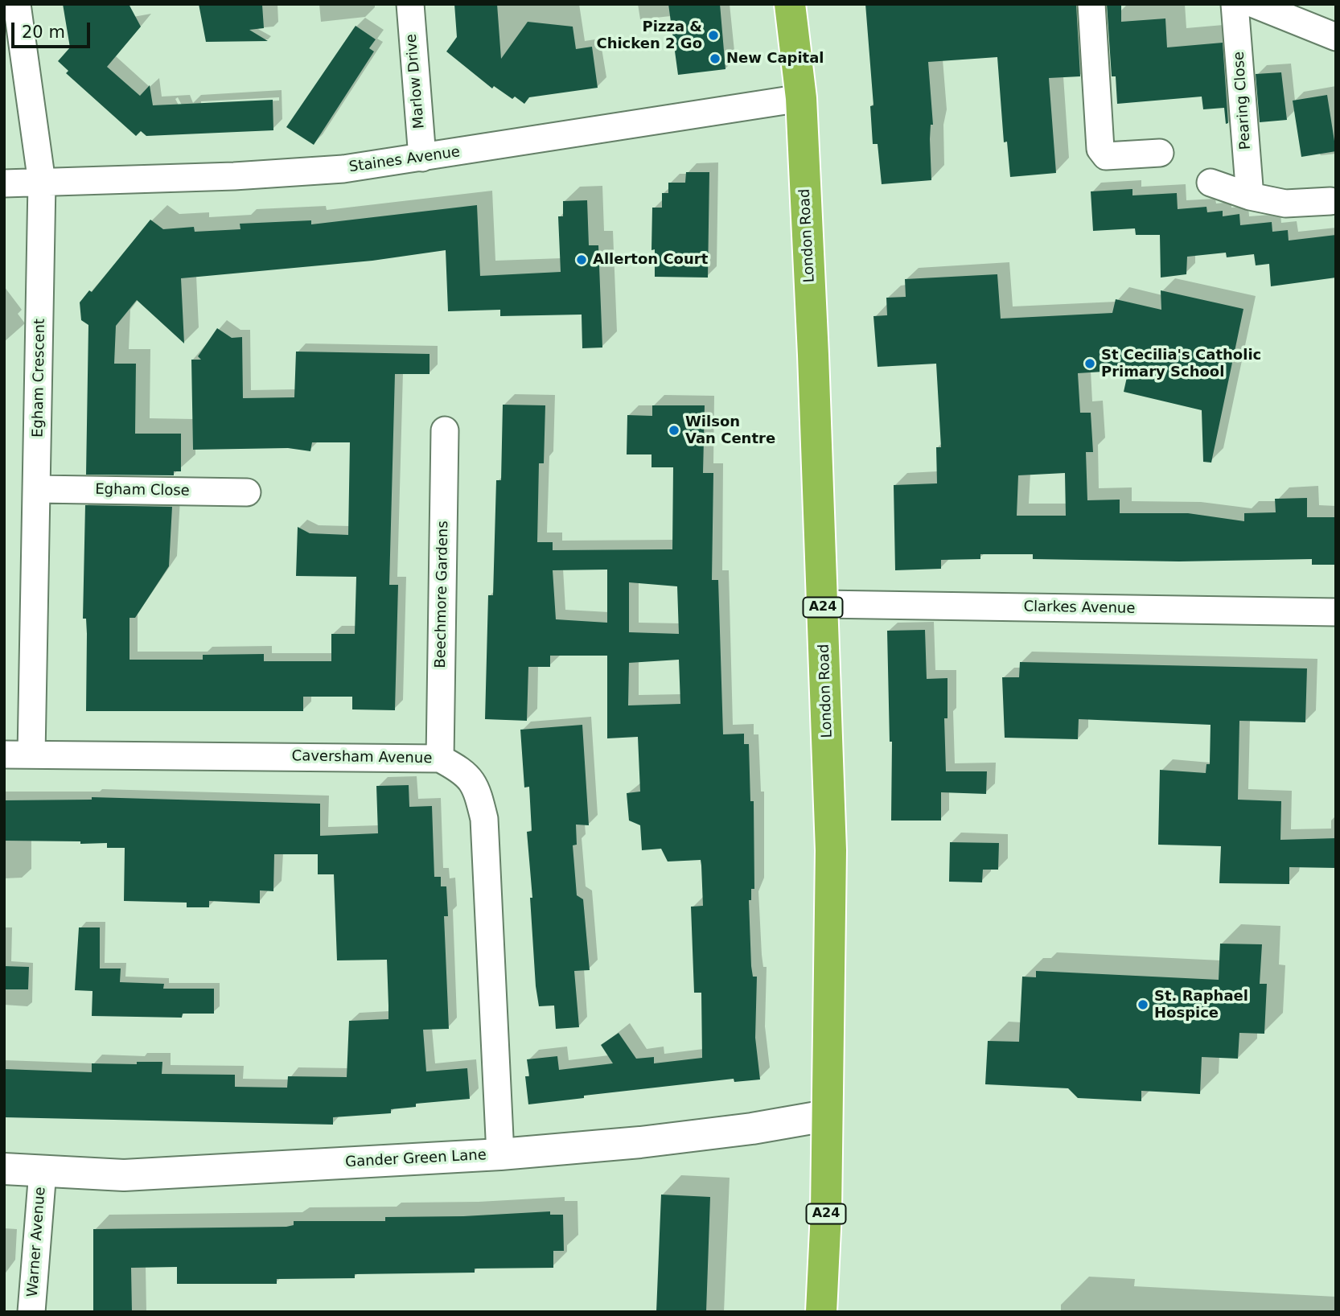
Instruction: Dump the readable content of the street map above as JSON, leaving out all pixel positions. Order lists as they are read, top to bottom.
{
  "streets": {
    "highway": ["London Road", "A24"],
    "street": [
      "Marlow Drive",
      "Pearing Close",
      "Staines Avenue",
      "Egham Crescent",
      "Egham Close",
      "Beechmore Gardens",
      "Clarkes Avenue",
      "Caversham Avenue",
      "Gander Green Lane",
      "Warner Avenue"
    ]
  },
  "crossings": [
    ["Marlow Drive", "Staines Avenue"],
    ["Staines Avenue", "London Road"],
    ["Staines Avenue", "Egham Crescent"],
    ["London Road", "Clarkes Avenue"],
    ["London Road", "Gander Green Lane"],
    ["Egham Crescent", "Egham Close"],
    ["Egham Crescent", "Caversham Avenue"],
    ["Beechmore Gardens", "Caversham Avenue"],
    ["Caversham Avenue", "Gander Green Lane"],
    ["Gander Green Lane", "Warner Avenue"]
  ],
  "places": [
    "Pizza & Chicken 2 Go",
    "New Capital",
    "Allerton Court",
    "St Cecilia's Catholic Primary School",
    "Wilson Van Centre",
    "St. Raphael Hospice"
  ],
  "scale_bar": "20 m"
}
